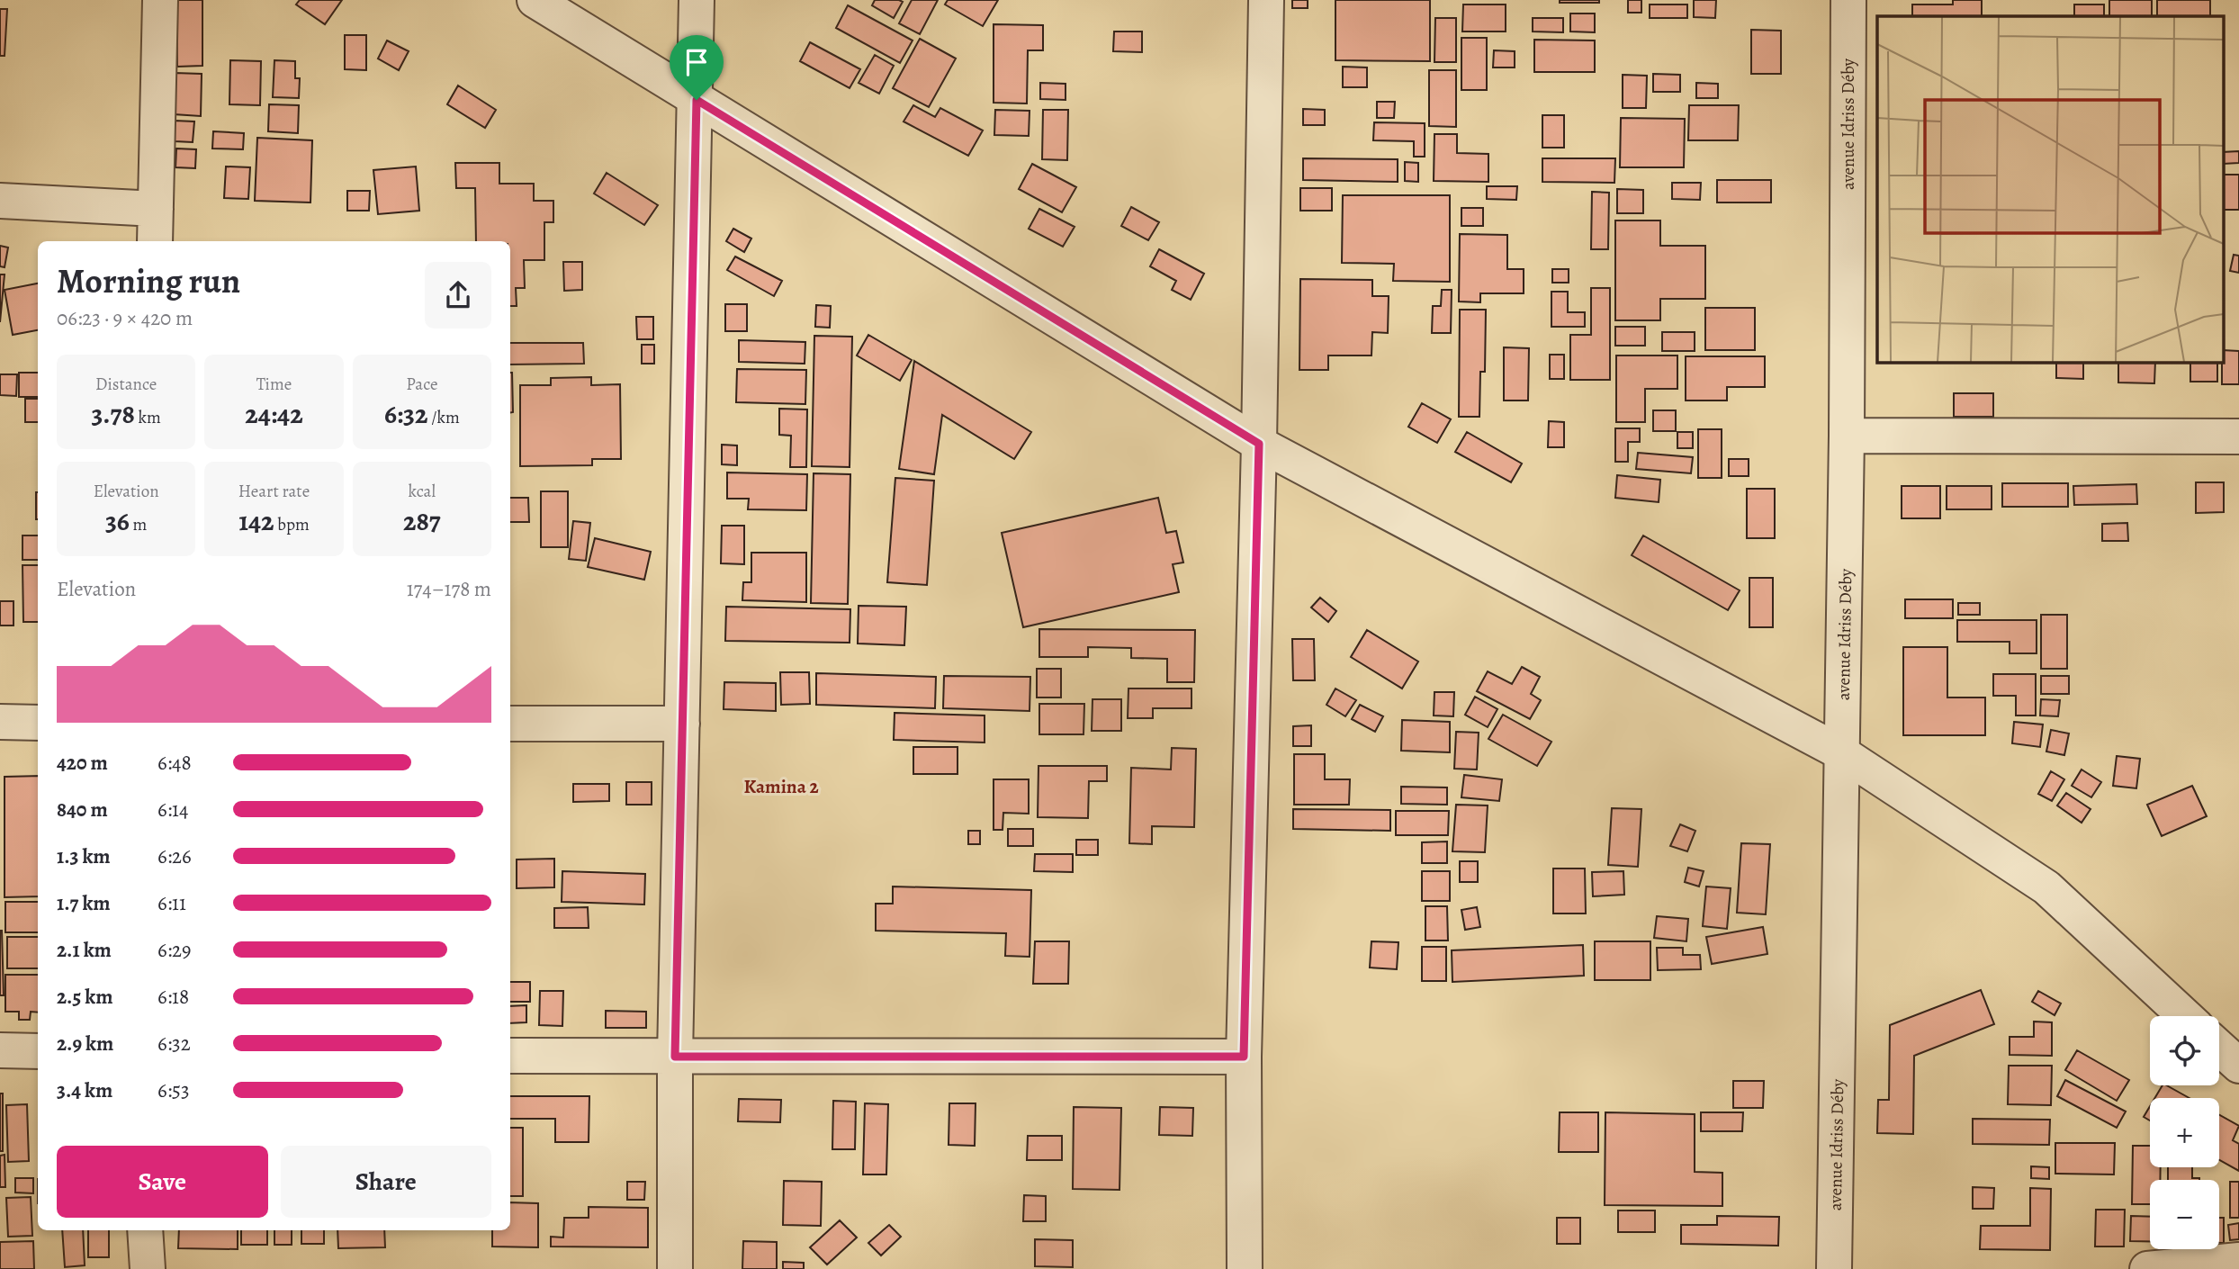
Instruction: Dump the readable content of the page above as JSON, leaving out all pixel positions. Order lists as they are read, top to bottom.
{
  "streets": {
    "street": ["avenue Idriss Déby"]
  },
  "districts": ["Kamina 2"],
  "page": {
    "heading": ["Morning run", "06:23 · 9 × 420 m"],
    "stats": [
      ["Distance", "3.78 km"],
      ["Time", "24:42"],
      ["Pace", "6:32 /km"],
      ["Elevation", "36 m"],
      ["Heart rate", "142 bpm"],
      ["kcal", "287"]
    ],
    "chart": ["Elevation", "174–178 m"],
    "list": [
      {
        "name": "420 m",
        "note": "6:48"
      },
      {
        "name": "840 m",
        "note": "6:14"
      },
      {
        "name": "1.3 km",
        "note": "6:26"
      },
      {
        "name": "1.7 km",
        "note": "6:11"
      },
      {
        "name": "2.1 km",
        "note": "6:29"
      },
      {
        "name": "2.5 km",
        "note": "6:18"
      },
      {
        "name": "2.9 km",
        "note": "6:32"
      },
      {
        "name": "3.4 km",
        "note": "6:53"
      }
    ],
    "map_buttons": ["+", "−"],
    "buttons": ["Save", "Share"]
  }
}
